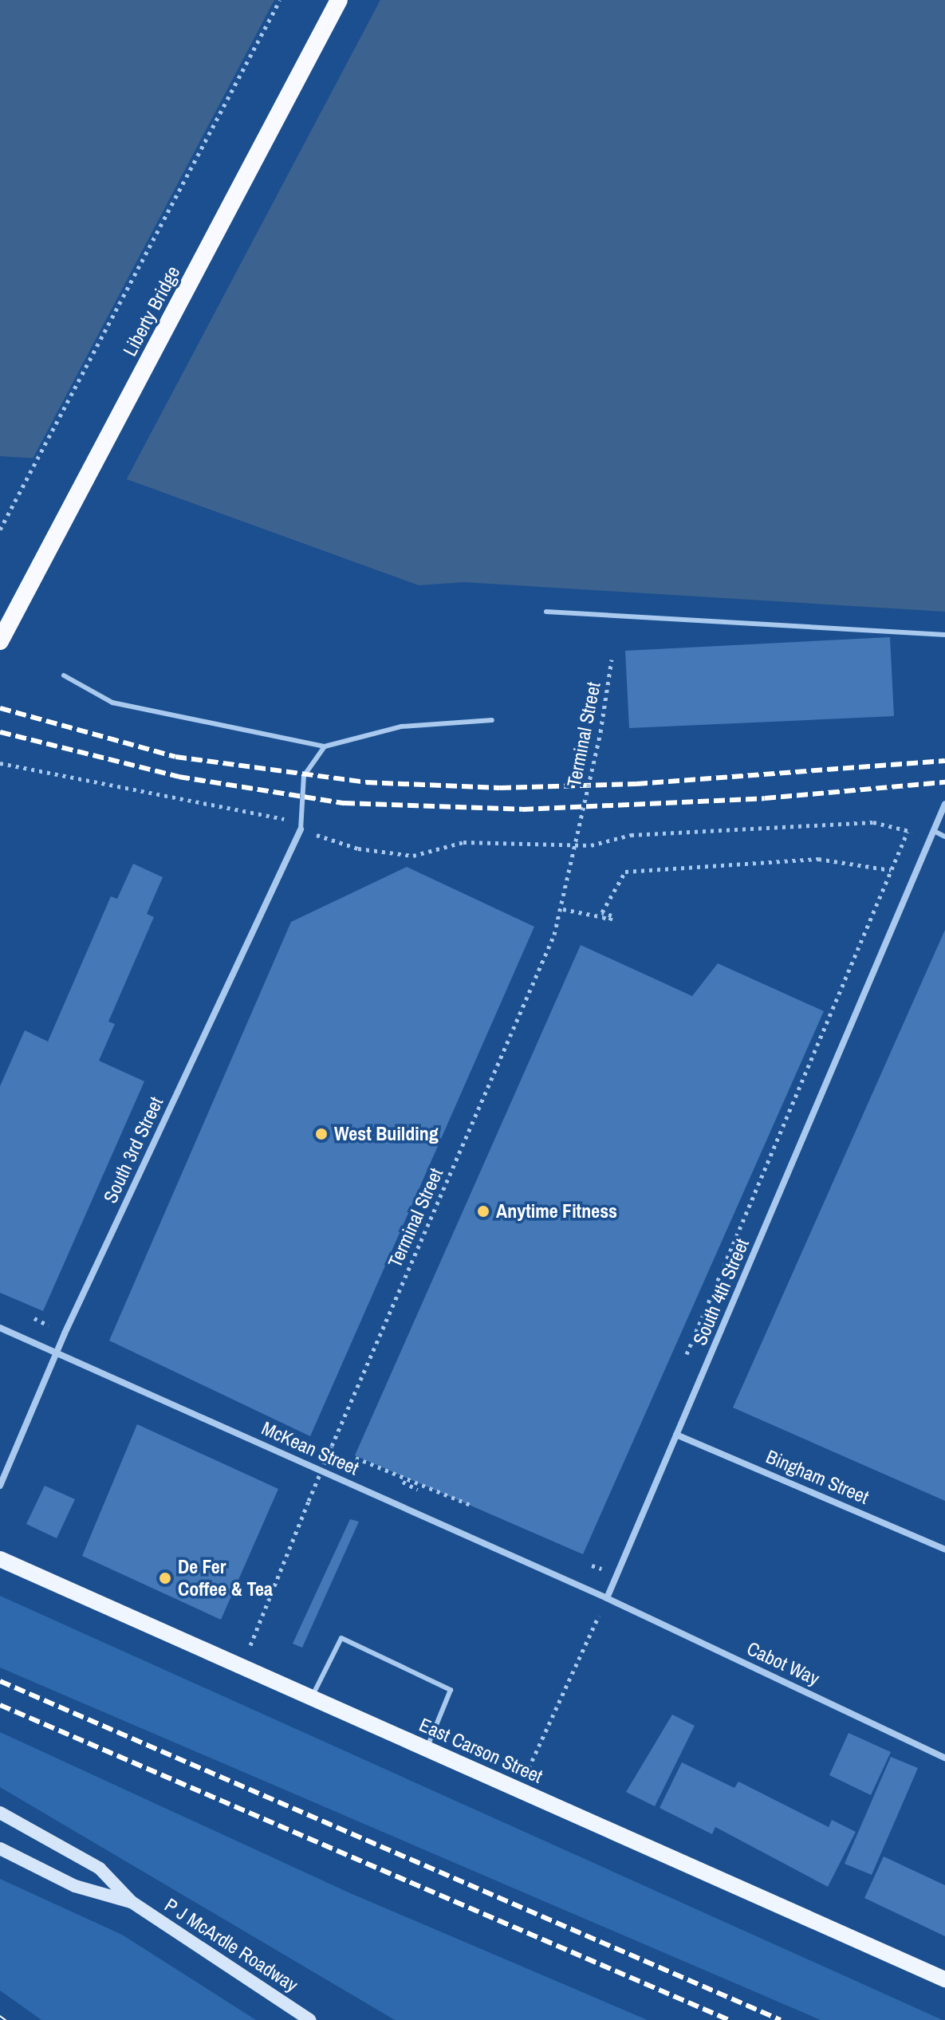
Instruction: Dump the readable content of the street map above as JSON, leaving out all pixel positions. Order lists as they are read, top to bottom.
{
  "streets": {
    "highway": ["Liberty Bridge"],
    "main road": ["East Carson Street", "P J McArdle Roadway"],
    "street": [
      "South 3rd Street",
      "South 4th Street",
      "McKean Street",
      "Bingham Street",
      "Cabot Way"
    ],
    "path": ["Terminal Street"]
  },
  "crossings": [
    ["Terminal Street", "East Carson Street"],
    ["South 3rd Street", "McKean Street"],
    ["South 4th Street", "McKean Street"],
    ["South 4th Street", "Bingham Street"],
    ["South 4th Street", "Cabot Way"],
    ["McKean Street", "Cabot Way"]
  ],
  "places": ["West Building", "Anytime Fitness", "De Fer Coffee & Tea"]
}
